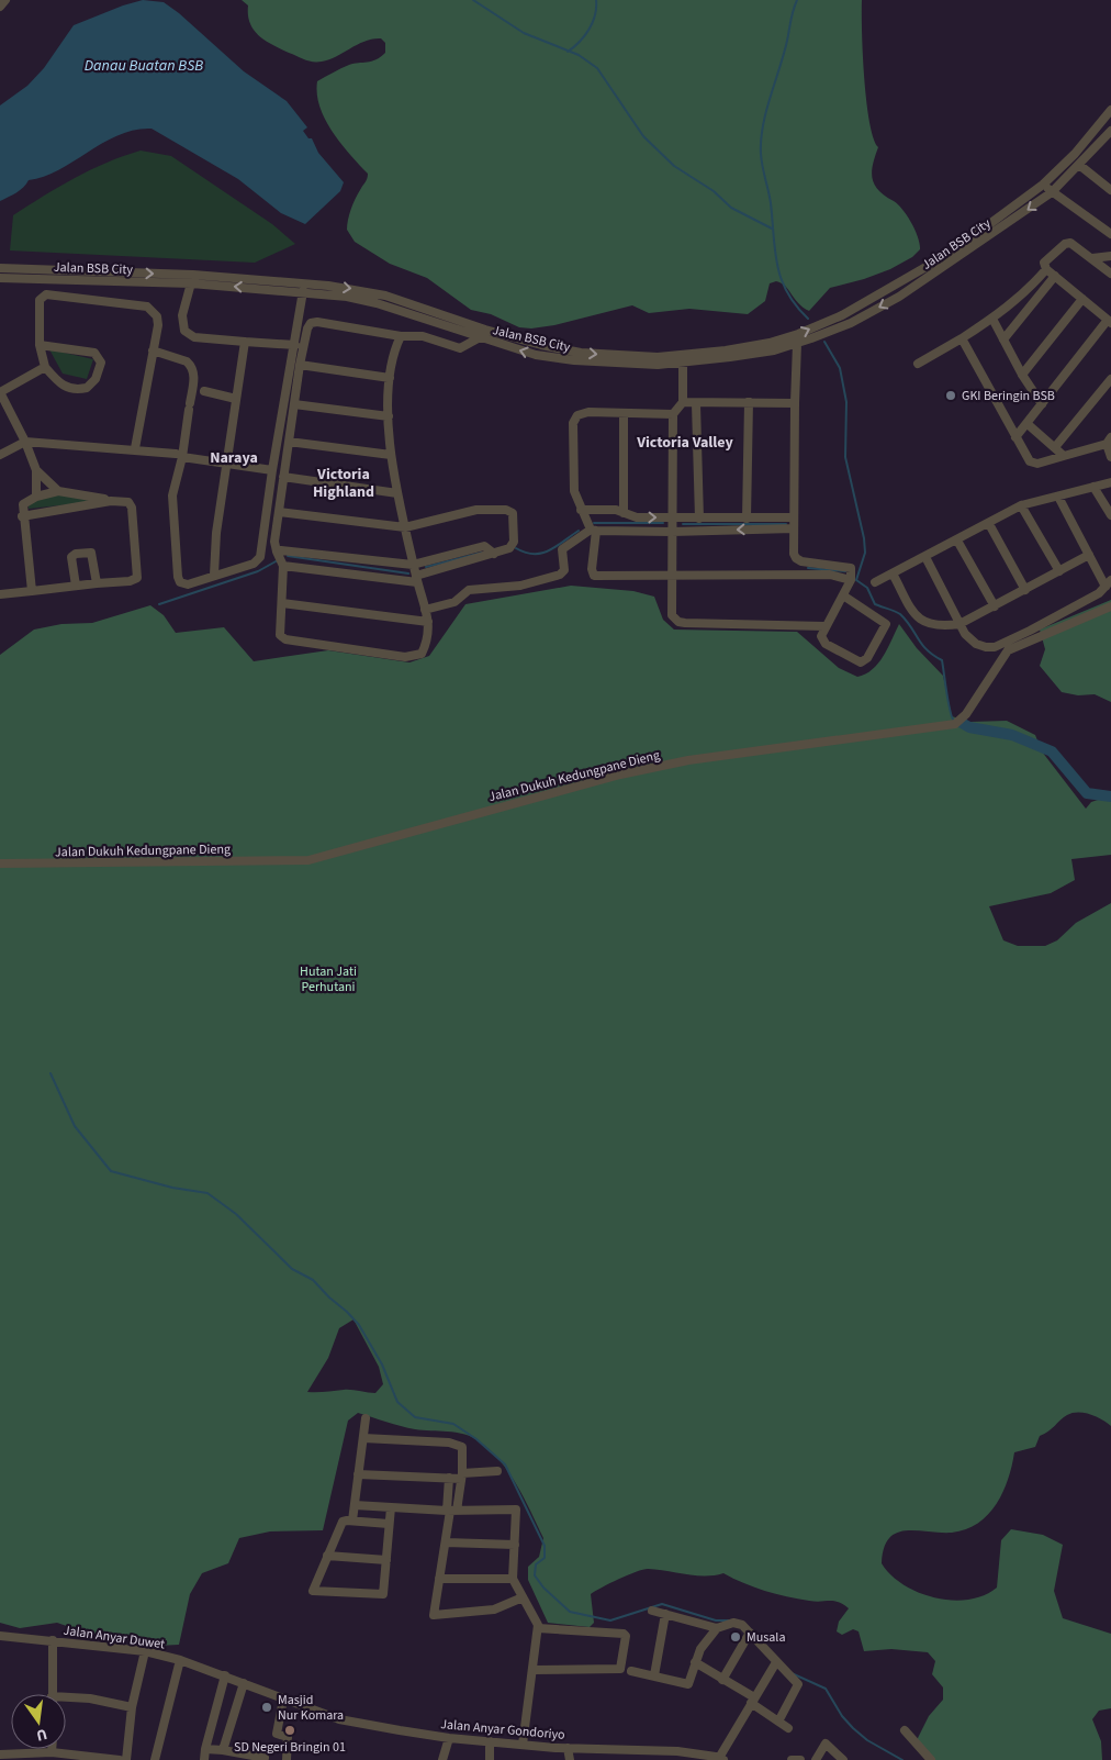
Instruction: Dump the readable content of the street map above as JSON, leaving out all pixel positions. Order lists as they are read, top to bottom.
{
  "streets": {
    "street": [
      "Jalan BSB City",
      "Jalan Dukuh Kedungpane Dieng",
      "Jalan Anyar Duwet",
      "Jalan Anyar Gondoriyo"
    ]
  },
  "crossings": [
    ["Jalan Anyar Duwet", "Jalan Anyar Gondoriyo"]
  ],
  "districts": ["Victoria Valley", "Naraya", "Victoria Highland"],
  "water": ["Danau Buatan BSB"],
  "parks": ["Hutan Jati Perhutani"],
  "places": [
    "GKI Beringin BSB",
    "Musala",
    "Masjid Nur Komara",
    "SD Negeri Bringin 01"
  ],
  "north": "bottom"
}
